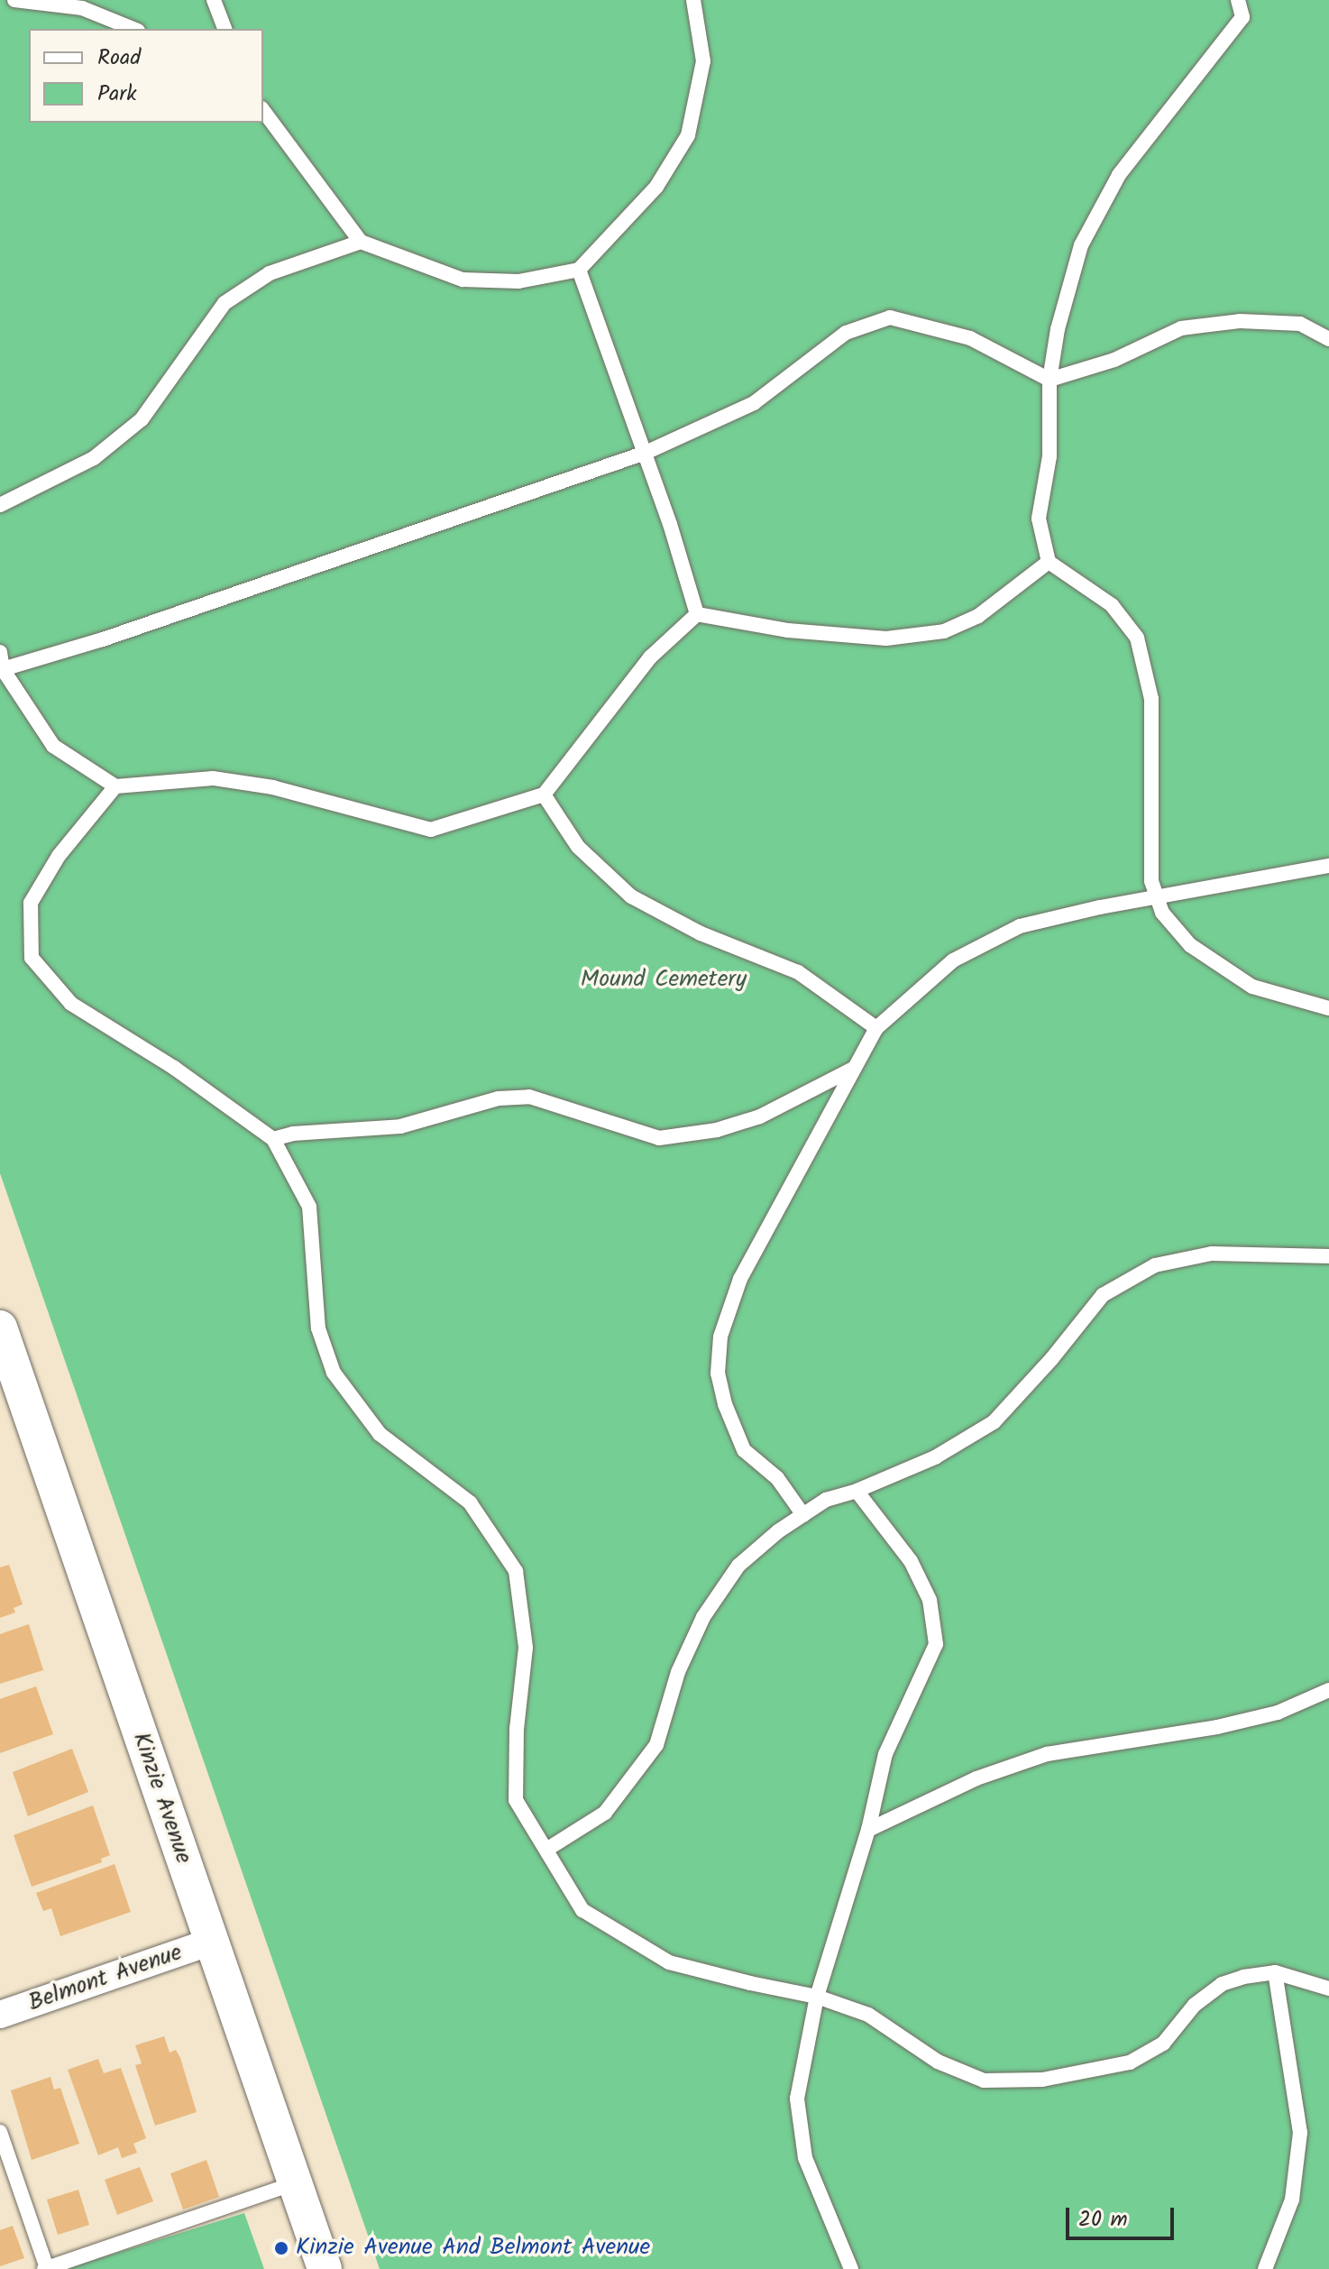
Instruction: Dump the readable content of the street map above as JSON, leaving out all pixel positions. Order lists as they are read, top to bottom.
{
  "streets": {
    "street": ["Kinzie Avenue", "Belmont Avenue"]
  },
  "crossings": [
    ["Kinzie Avenue", "Belmont Avenue"]
  ],
  "parks": ["Mound Cemetery"],
  "places": ["Kinzie Avenue And Belmont Avenue"],
  "legend": ["Road", "Park"],
  "scale_bar": "20 m"
}
